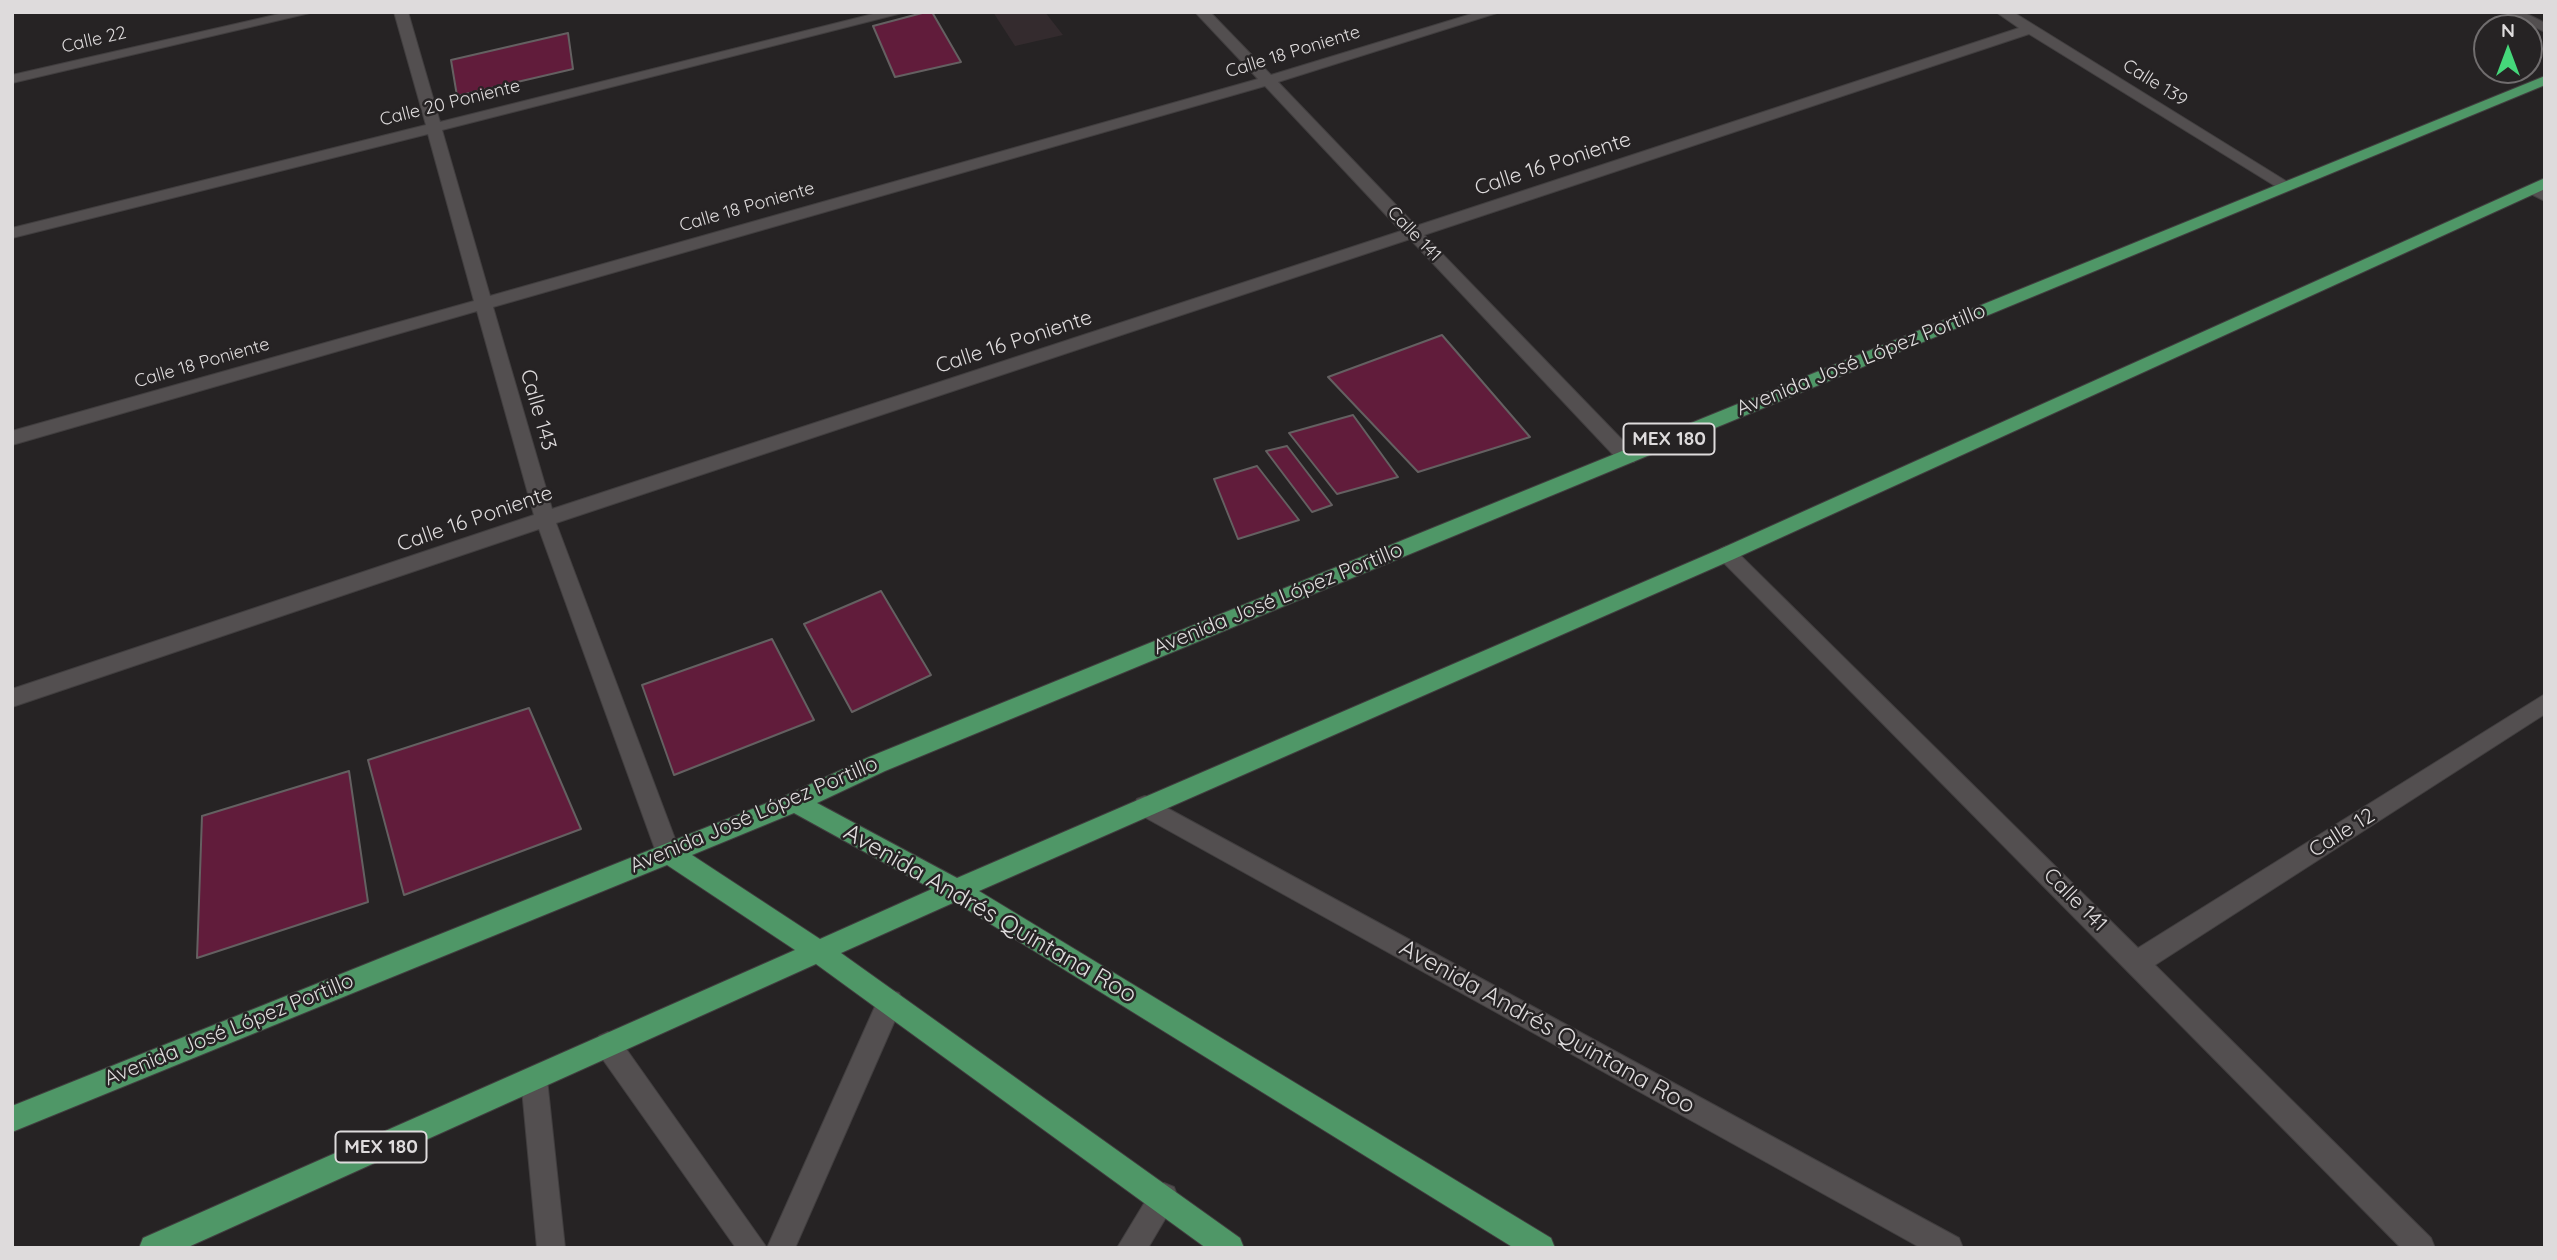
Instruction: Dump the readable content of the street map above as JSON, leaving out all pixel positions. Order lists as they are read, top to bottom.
{
  "streets": {
    "main road": ["Avenida José López Portillo", "MEX 180", "Avenida Andrés Quintana Roo"],
    "street": [
      "Calle 22",
      "Calle 18 Poniente",
      "Calle 139",
      "Calle 20 Poniente",
      "Calle 16 Poniente",
      "Calle 141",
      "Calle 143",
      "Calle 12"
    ]
  },
  "crossings": [
    ["Calle 18 Poniente", "Calle 141"],
    ["Calle 18 Poniente", "Calle 143"],
    ["Calle 139", "Calle 16 Poniente"],
    ["Calle 139", "Avenida José López Portillo"],
    ["Calle 20 Poniente", "Calle 143"],
    ["Calle 16 Poniente", "Calle 141"],
    ["Calle 16 Poniente", "Calle 143"],
    ["Calle 141", "Avenida José López Portillo"],
    ["Calle 141", "MEX 180"],
    ["Calle 141", "Calle 12"],
    ["Avenida José López Portillo", "Calle 143"],
    ["Avenida José López Portillo", "Avenida Andrés Quintana Roo"],
    ["MEX 180", "Avenida Andrés Quintana Roo"]
  ],
  "north": "top"
}
